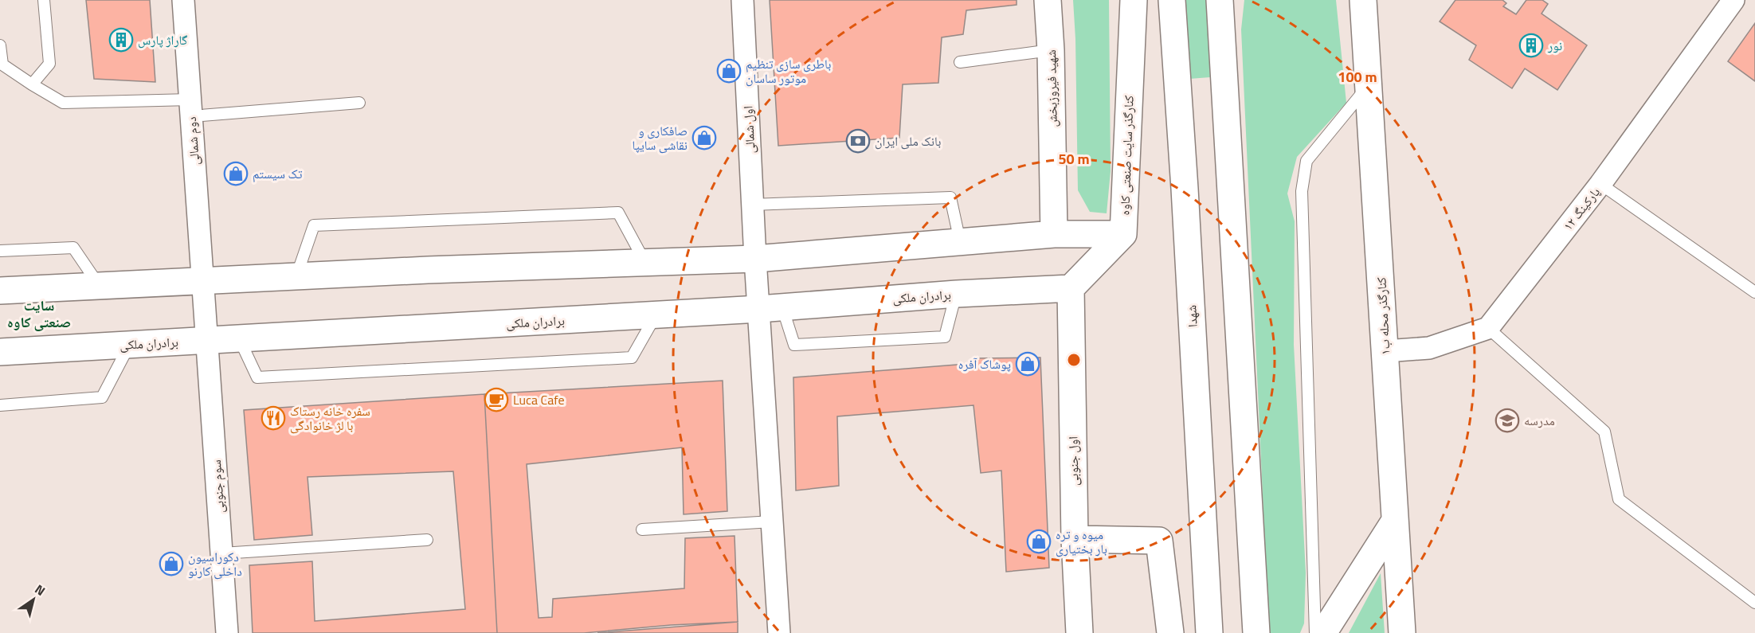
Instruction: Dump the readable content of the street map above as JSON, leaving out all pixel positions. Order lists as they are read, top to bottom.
{
  "streets": {
    "main road": [
      "شهید فیروزبخش",
      "کنارگذر سایت صنعتی کاوه",
      "برادران ملکی",
      "شهدا",
      "کنارگذر محله ب۱",
      "اول جنوبی"
    ],
    "street": [
      "اول شمالی",
      "دوم شمالی",
      "پارکینگ ۱۲",
      "سوم جنوبی"
    ]
  },
  "crossings": [
    ["اول شمالی", "برادران ملکی"],
    ["دوم شمالی", "برادران ملکی"],
    ["دوم شمالی", "سوم جنوبی"],
    ["کنارگذر سایت صنعتی کاوه", "برادران ملکی"],
    ["کنارگذر سایت صنعتی کاوه", "اول جنوبی"],
    ["برادران ملکی", "اول جنوبی"],
    ["برادران ملکی", "سوم جنوبی"]
  ],
  "districts": ["سایت صنعتی کاوه"],
  "places": {
    "building": ["گاراژ پارس", "نور"],
    "shop": [
      "باطری سازی تنظیم موتور ساسان",
      "صافکاری و نقاشی سایپا",
      "تک سیستم",
      "پوشاک آفره",
      "میوه و تره بار بختیاری",
      "دکوراسیون داخلی کارنو"
    ],
    "bank": ["بانک ملی ایران"],
    "cafe": ["Luca Cafe"],
    "restaurant": ["سفره خانه رستاک با لژ خانوادگی"],
    "school or university": ["مدرسه"]
  },
  "north": "top right",
  "rings": ["100 m", "50 m"]
}
